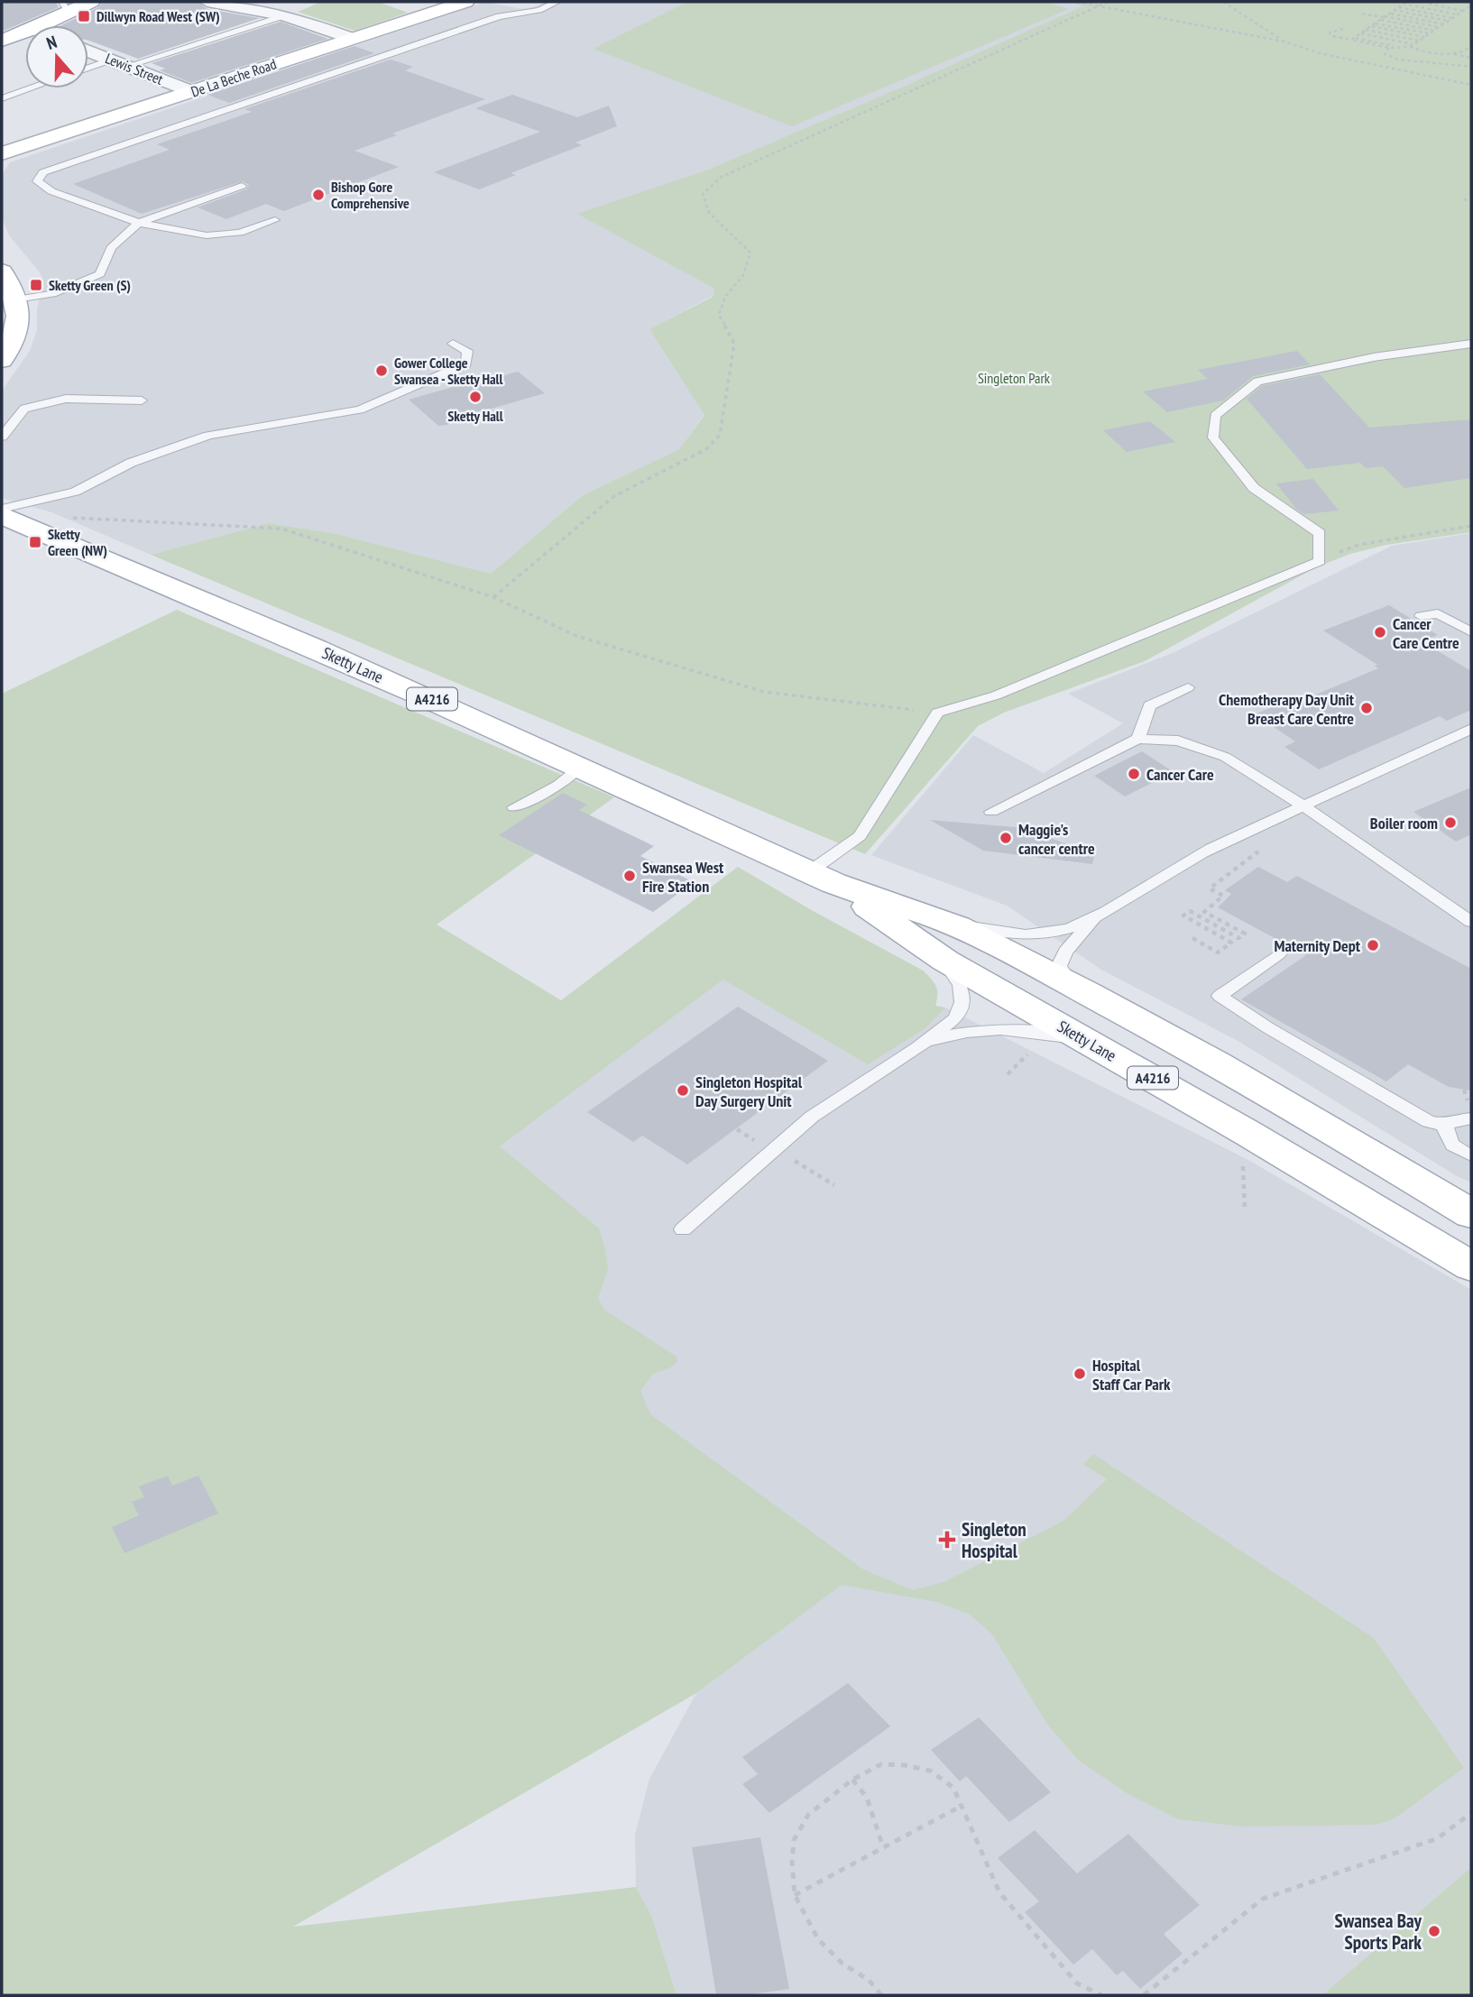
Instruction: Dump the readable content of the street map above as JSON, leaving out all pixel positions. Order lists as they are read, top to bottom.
{
  "streets": {
    "main road": ["De La Beche Road", "Sketty Lane", "A4216"],
    "street": ["Lewis Street"]
  },
  "crossings": [
    ["Lewis Street", "De La Beche Road"]
  ],
  "parks": ["Singleton Park"],
  "places": {
    "transit": ["Dillwyn Road West (SW)", "Sketty Green (S)", "Sketty Green (NW)"],
    "other": [
      "Bishop Gore Comprehensive",
      "Gower College Swansea - Sketty Hall",
      "Sketty Hall",
      "Cancer Care Centre",
      "Chemotherapy Day Unit Breast Care Centre",
      "Cancer Care",
      "Boiler room",
      "Maggie's cancer centre",
      "Swansea West Fire Station",
      "Maternity Dept",
      "Singleton Hospital Day Surgery Unit",
      "Hospital Staff Car Park",
      "Swansea Bay Sports Park"
    ],
    "health": ["Singleton Hospital"]
  },
  "north": "top"
}
